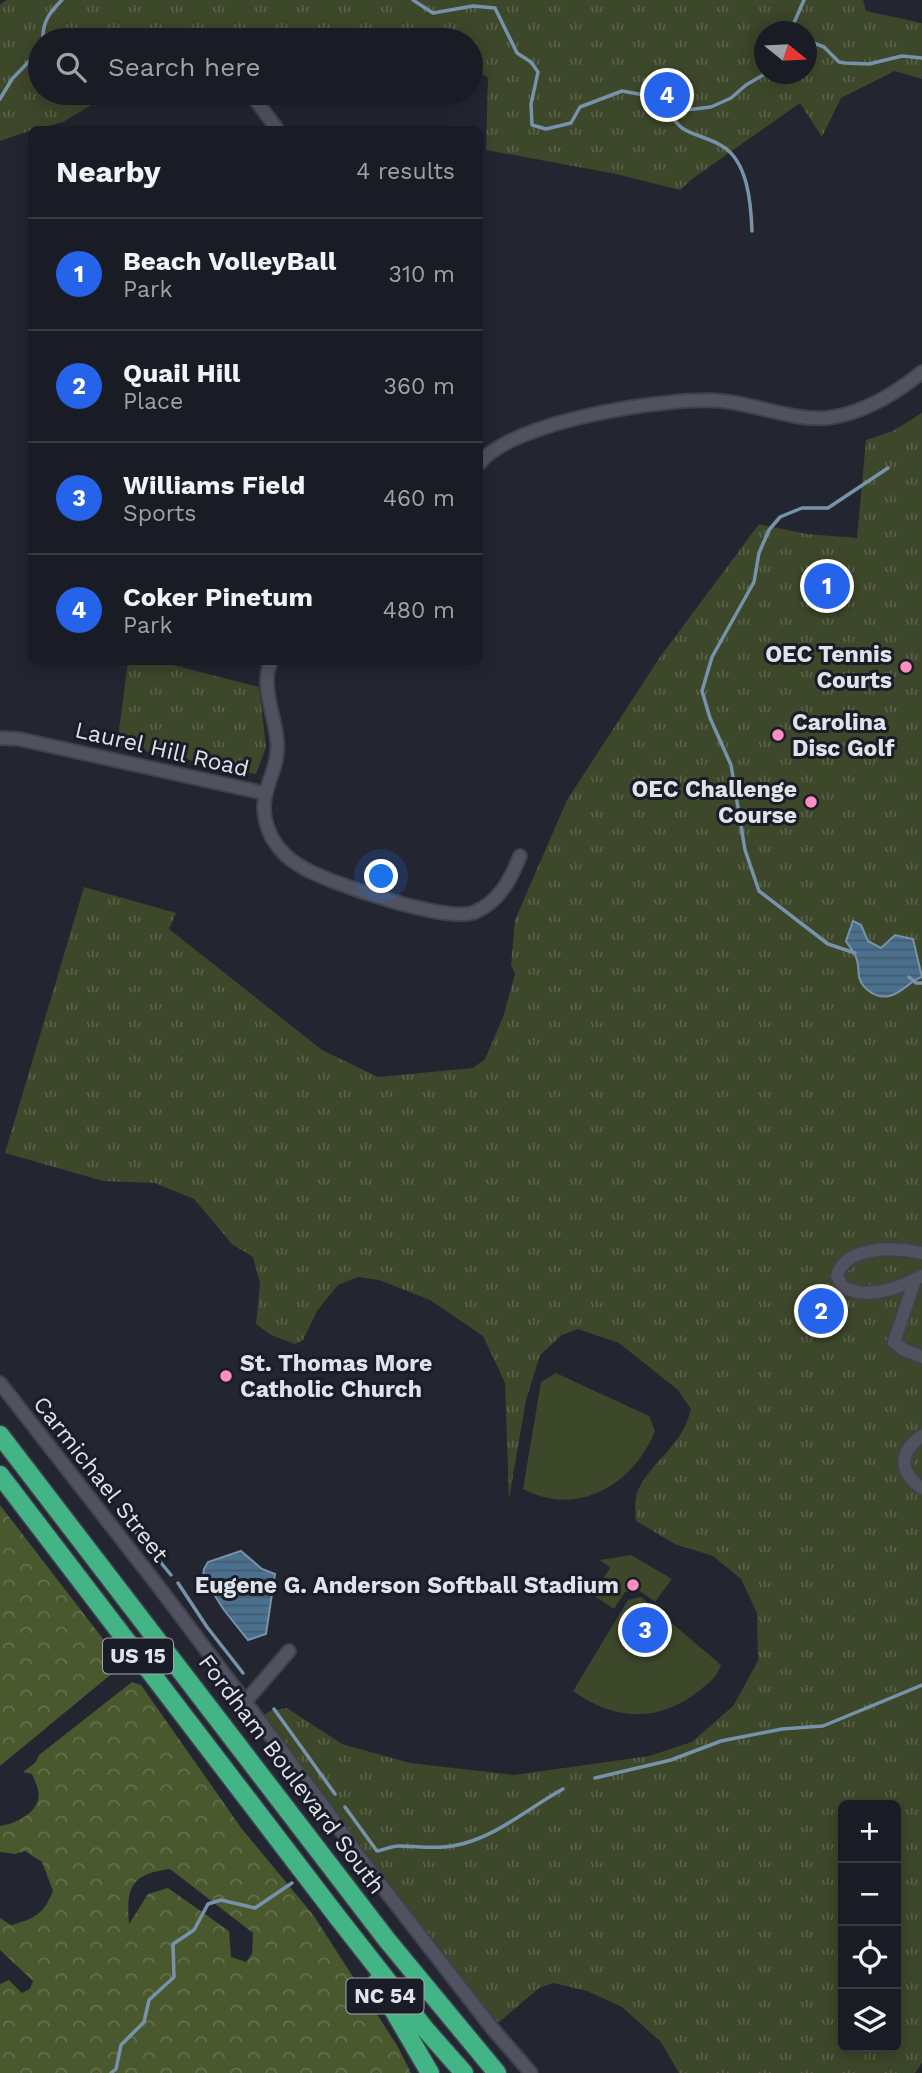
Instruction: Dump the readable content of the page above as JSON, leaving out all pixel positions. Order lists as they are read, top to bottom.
{
  "streets": {
    "highway": ["US 15", "Fordham Boulevard South", "NC 54"],
    "street": ["Laurel Hill Road", "Carmichael Street"]
  },
  "crossings": [
    ["US 15", "NC 54"]
  ],
  "places": [
    "OEC Tennis Courts",
    "Carolina Disc Golf",
    "OEC Challenge Course",
    "St. Thomas More Catholic Church",
    "Eugene G. Anderson Softball Stadium"
  ],
  "north": "right",
  "page": {
    "search": "Search here",
    "pins": [
      "4",
      "1",
      "2",
      "3"
    ],
    "heading": ["Nearby", "4 results"],
    "list": [
      {
        "mark": "1",
        "name": "Beach VolleyBall",
        "note": "Park",
        "value": "310 m"
      },
      {
        "mark": "2",
        "name": "Quail Hill",
        "note": "Place",
        "value": "360 m"
      },
      {
        "mark": "3",
        "name": "Williams Field",
        "note": "Sports",
        "value": "460 m"
      },
      {
        "mark": "4",
        "name": "Coker Pinetum",
        "note": "Park",
        "value": "480 m"
      }
    ],
    "map_buttons": ["+", "−"]
  }
}
